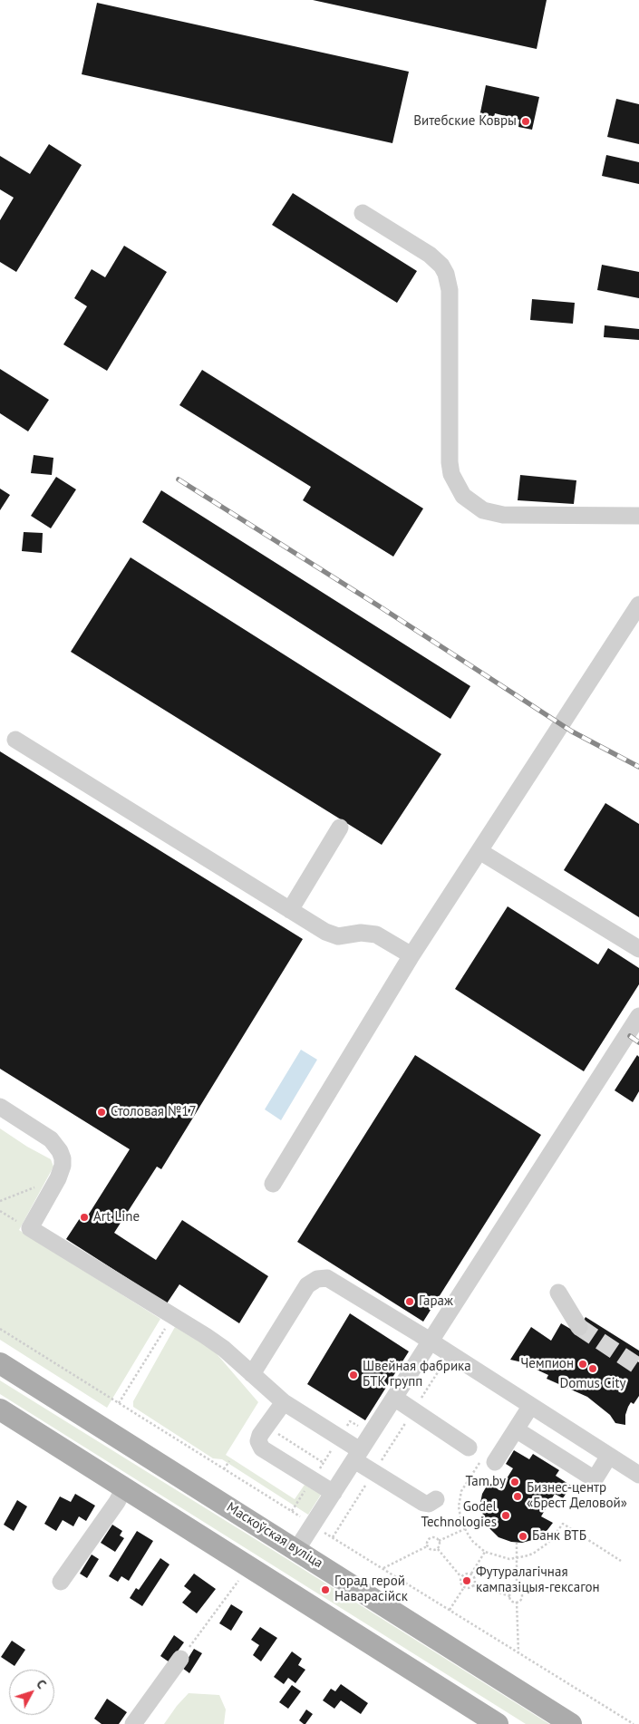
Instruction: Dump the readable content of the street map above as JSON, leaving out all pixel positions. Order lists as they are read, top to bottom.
{
  "streets": {
    "main road": ["Маскоўская вуліца"]
  },
  "places": [
    "Витебские Ковры",
    "Столовая №17",
    "Art Line",
    "Гараж",
    "Чемпион",
    "Domus City",
    "Швейная фабрика БТК групп",
    "Tam.by",
    "Бизнес-центр «Брест Деловой»",
    "Godel Technologies",
    "Банк ВТБ",
    "Футуралагічная кампазіцыя-гексагон",
    "Горад герой Наварасійск"
  ],
  "north": "top right"
}
